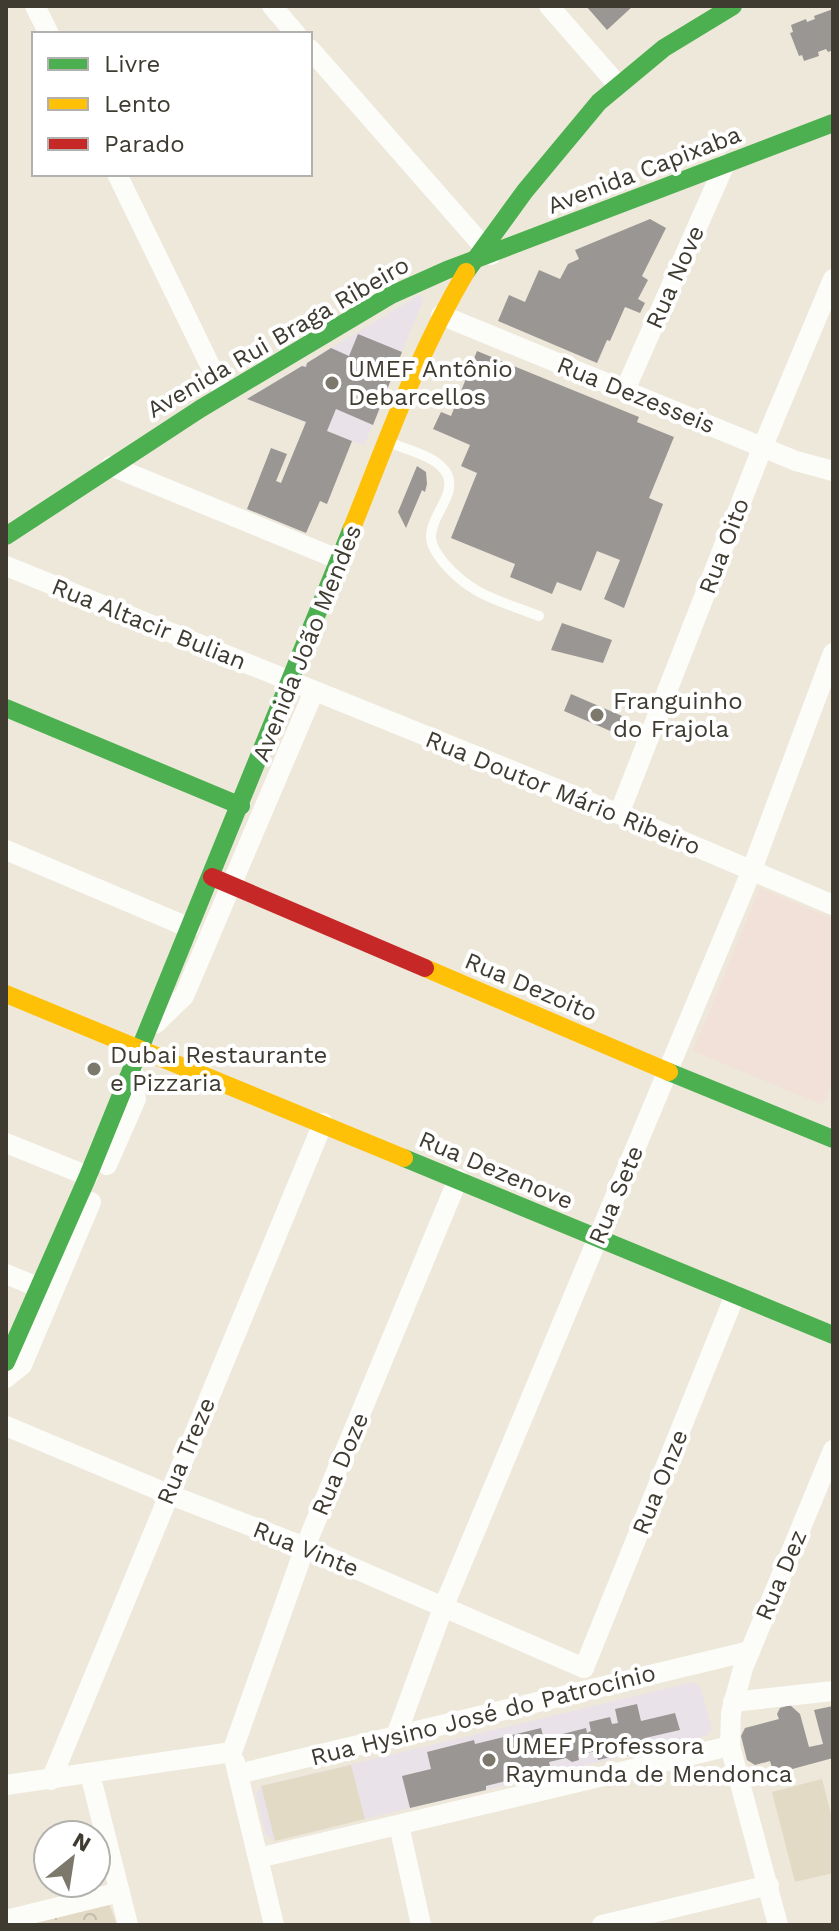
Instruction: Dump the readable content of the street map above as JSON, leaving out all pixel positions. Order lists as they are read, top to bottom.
{
  "streets": {
    "street": [
      "Avenida Capixaba",
      "Rua Nove",
      "Avenida Rui Braga Ribeiro",
      "Rua Dezesseis",
      "Rua Oito",
      "Rua Altacir Bulian",
      "Avenida João Mendes",
      "Rua Doutor Mário Ribeiro",
      "Rua Dezoito",
      "Rua Dezenove",
      "Rua Sete",
      "Rua Treze",
      "Rua Doze",
      "Rua Onze",
      "Rua Vinte",
      "Rua Dez",
      "Rua Hysino José do Patrocínio"
    ]
  },
  "crossings": [
    ["Avenida Capixaba", "Rua Nove"],
    ["Avenida Capixaba", "Avenida Rui Braga Ribeiro"],
    ["Avenida Capixaba", "Avenida João Mendes"],
    ["Rua Nove", "Rua Dezesseis"],
    ["Avenida Rui Braga Ribeiro", "Avenida João Mendes"],
    ["Rua Dezesseis", "Rua Oito"],
    ["Rua Dezesseis", "Avenida João Mendes"],
    ["Rua Oito", "Rua Doutor Mário Ribeiro"],
    ["Rua Altacir Bulian", "Avenida João Mendes"],
    ["Rua Altacir Bulian", "Rua Doutor Mário Ribeiro"],
    ["Avenida João Mendes", "Rua Doutor Mário Ribeiro"],
    ["Avenida João Mendes", "Rua Dezoito"],
    ["Avenida João Mendes", "Rua Dezenove"],
    ["Rua Doutor Mário Ribeiro", "Rua Sete"],
    ["Rua Dezoito", "Rua Sete"],
    ["Rua Dezenove", "Rua Sete"],
    ["Rua Dezenove", "Rua Treze"],
    ["Rua Dezenove", "Rua Doze"],
    ["Rua Dezenove", "Rua Onze"],
    ["Rua Sete", "Rua Vinte"],
    ["Rua Sete", "Rua Hysino José do Patrocínio"],
    ["Rua Treze", "Rua Vinte"],
    ["Rua Doze", "Rua Vinte"],
    ["Rua Onze", "Rua Vinte"],
    ["Rua Dez", "Rua Hysino José do Patrocínio"]
  ],
  "places": [
    "UMEF Antônio Debarcellos",
    "Franguinho do Frajola",
    "Dubai Restaurante e Pizzaria",
    "UMEF Professora Raymunda de Mendonca"
  ],
  "legend": ["Livre", "Lento", "Parado"],
  "north": "top right"
}
